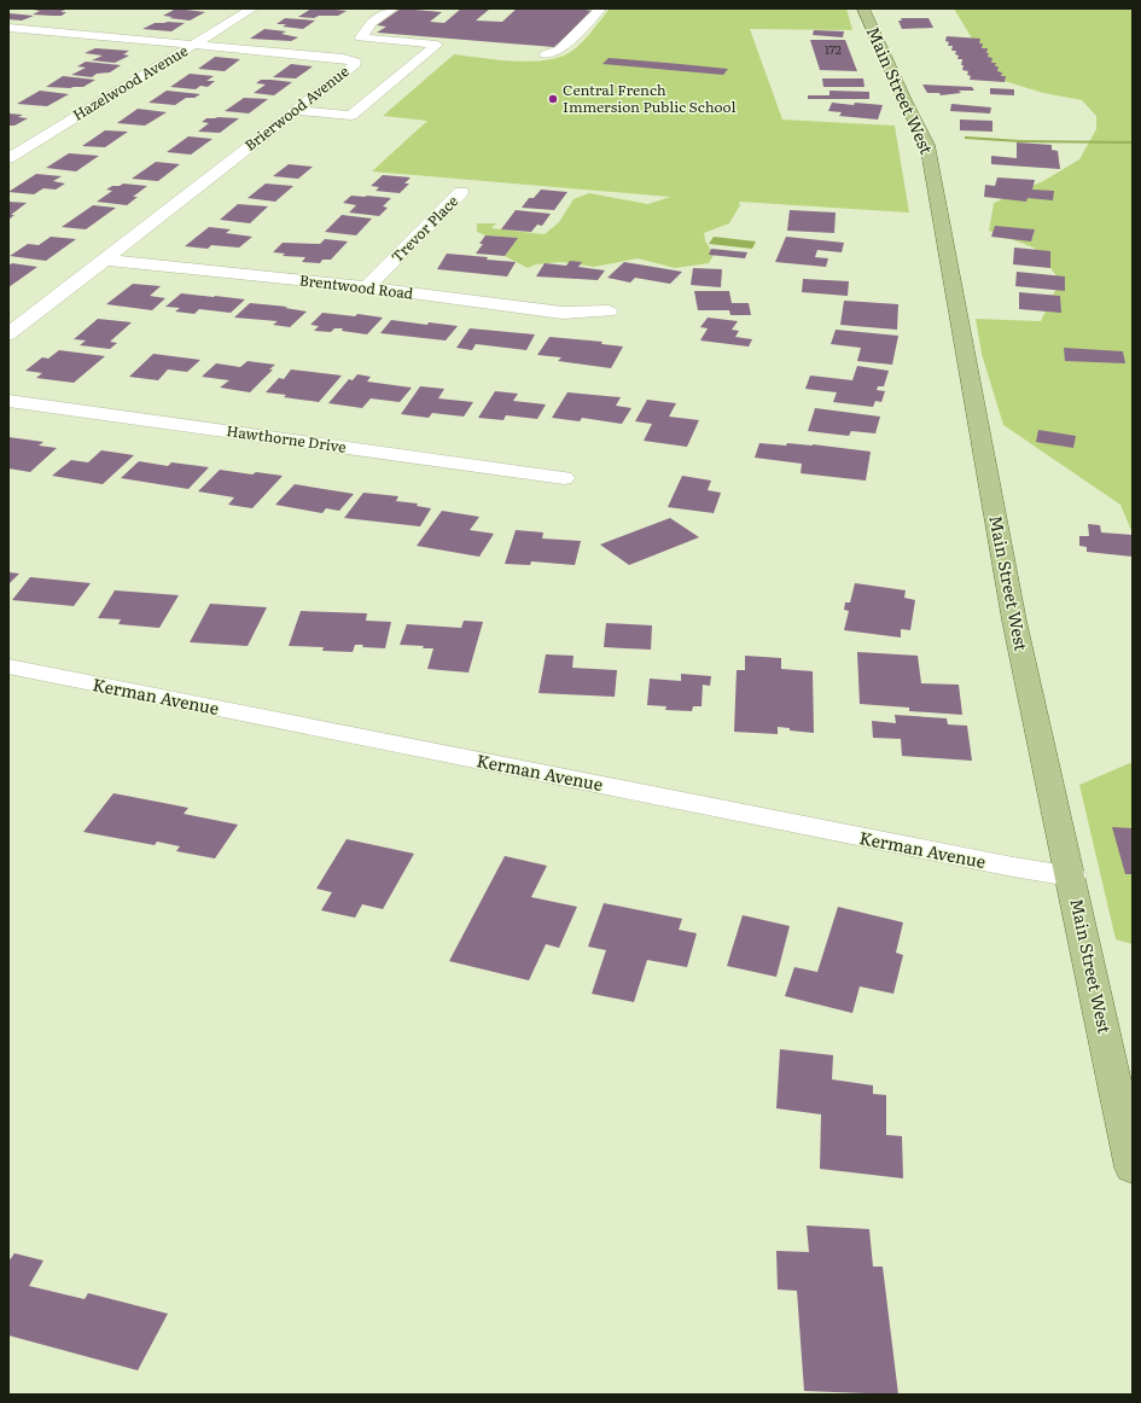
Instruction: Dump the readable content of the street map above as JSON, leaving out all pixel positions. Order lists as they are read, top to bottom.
{
  "streets": {
    "main road": ["Main Street West"],
    "street": [
      "Hazelwood Avenue",
      "Brierwood Avenue",
      "Trevor Place",
      "Brentwood Road",
      "Hawthorne Drive",
      "Kerman Avenue"
    ]
  },
  "crossings": [
    ["Hazelwood Avenue", "Brierwood Avenue"],
    ["Main Street West", "Kerman Avenue"],
    ["Brierwood Avenue", "Brentwood Road"],
    ["Trevor Place", "Brentwood Road"]
  ],
  "places": ["Central French Immersion Public School"],
  "house_numbers": ["172"]
}
